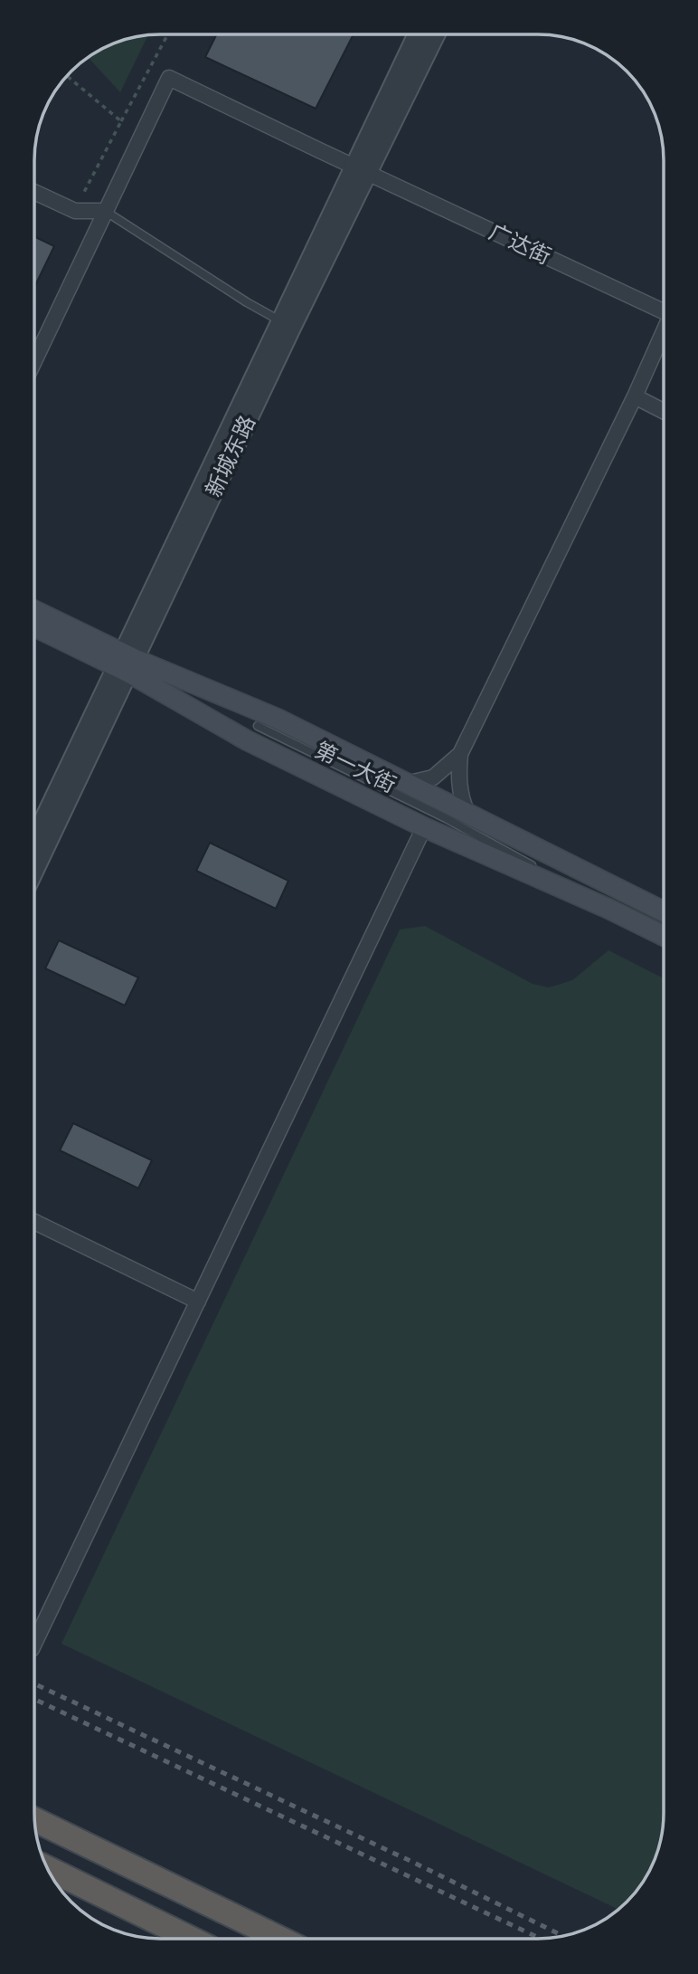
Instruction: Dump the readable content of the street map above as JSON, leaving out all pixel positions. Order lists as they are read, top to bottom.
{
  "streets": {
    "main road": ["第一大街"],
    "street": ["广达街", "新城东路"]
  },
  "crossings": [
    ["广达街", "新城东路"],
    ["新城东路", "第一大街"]
  ]
}
